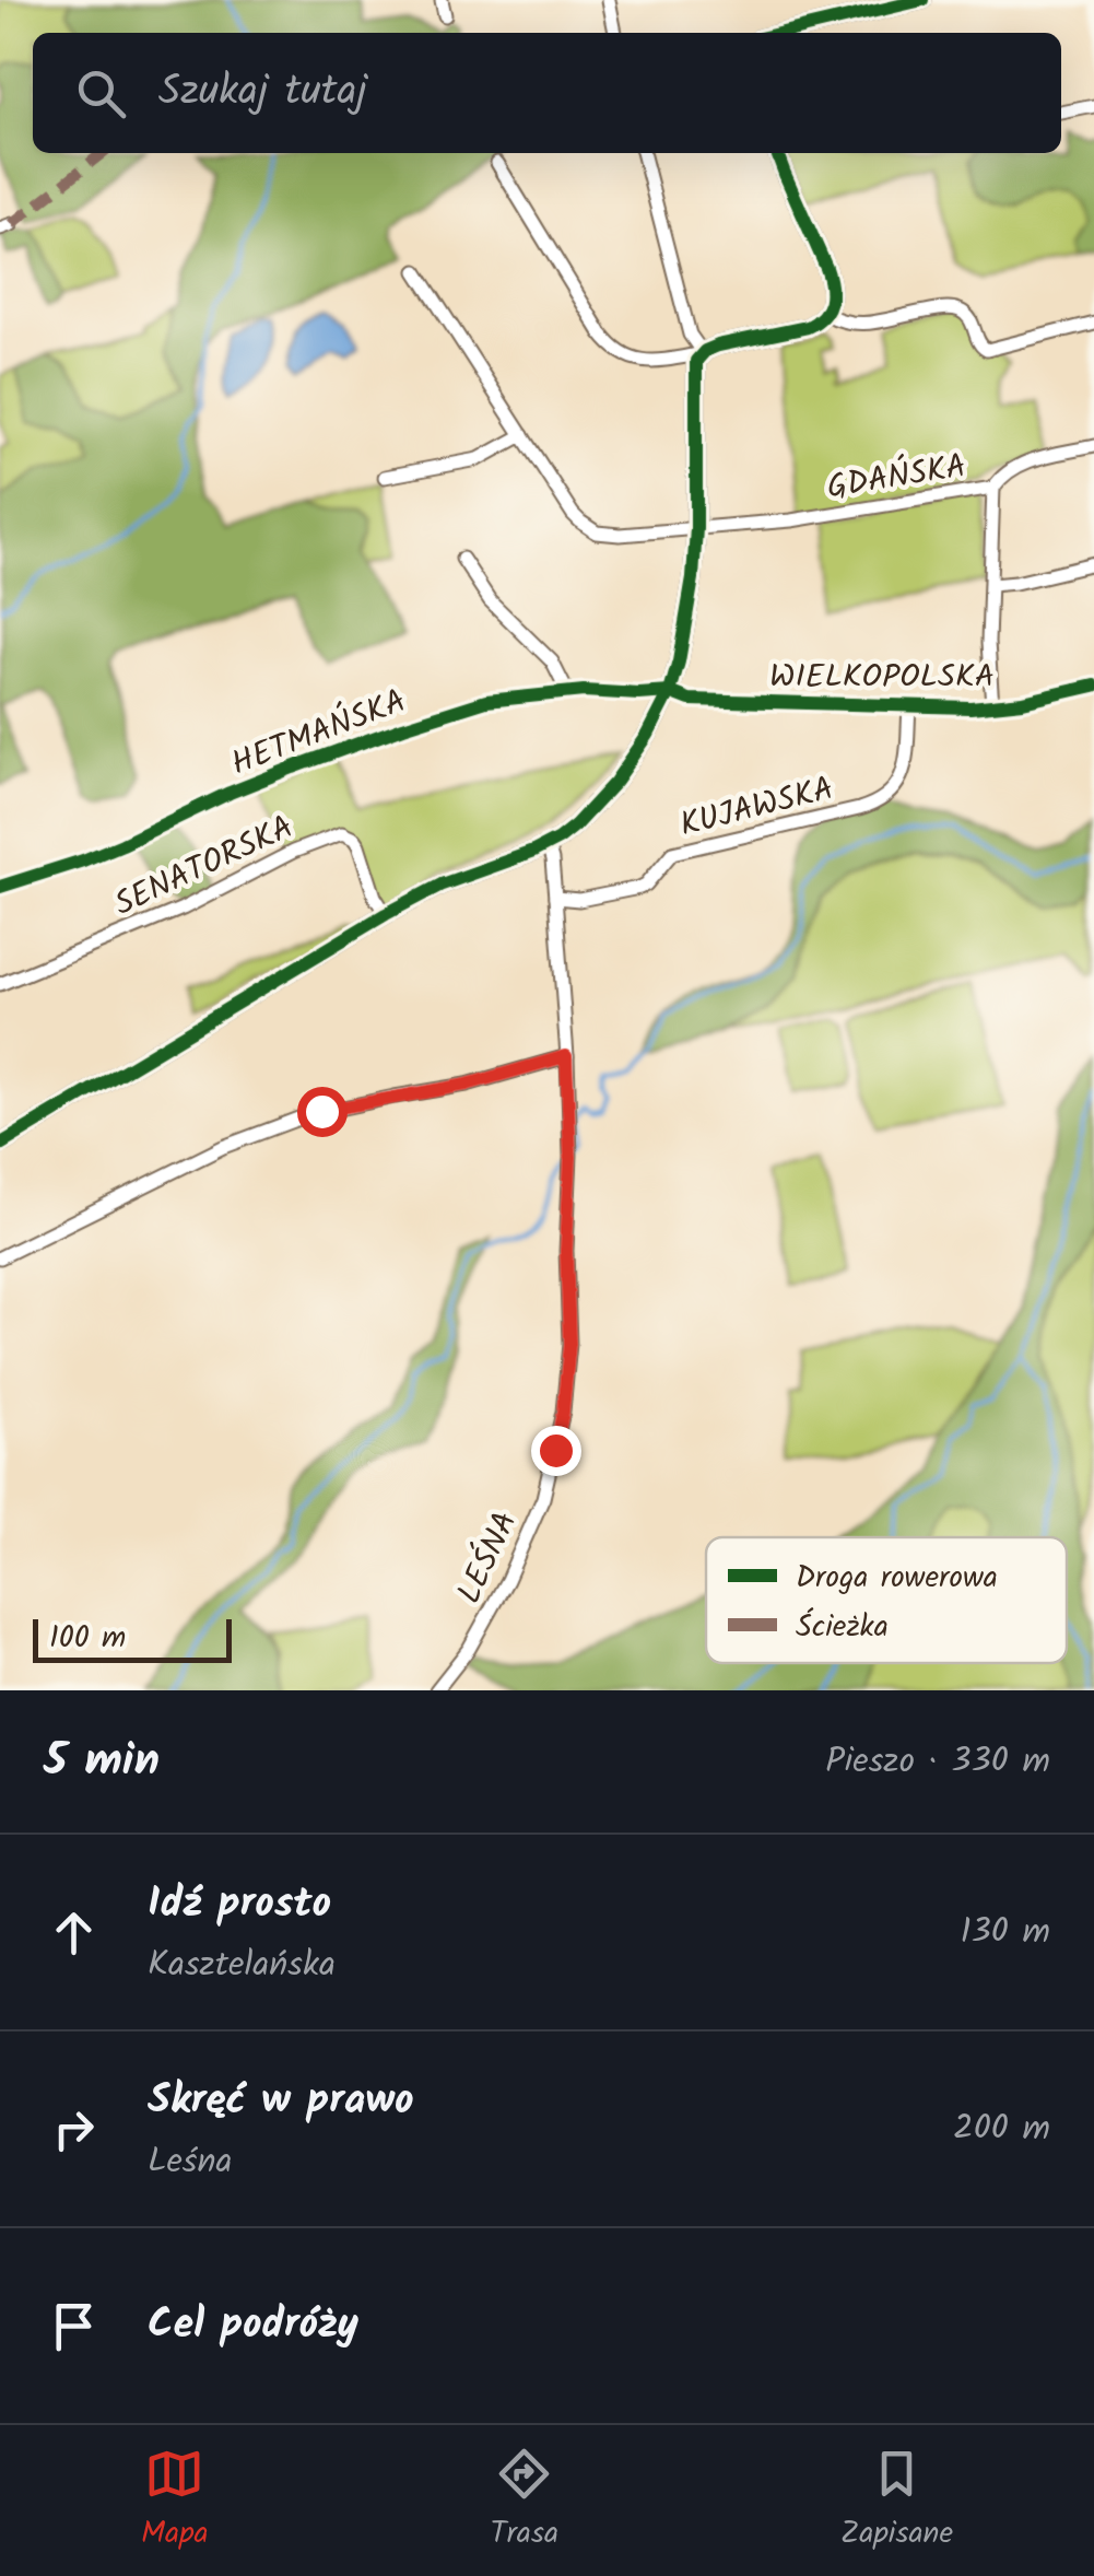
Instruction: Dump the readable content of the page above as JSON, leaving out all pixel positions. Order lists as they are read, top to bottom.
{
  "streets": {
    "street": [
      "GDAŃSKA",
      "WIELKOPOLSKA",
      "HETMAŃSKA",
      "KUJAWSKA",
      "SENATORSKA",
      "LEŚNA"
    ]
  },
  "crossings": [
    ["WIELKOPOLSKA", "HETMAŃSKA"],
    ["WIELKOPOLSKA", "KUJAWSKA"],
    ["KUJAWSKA", "LEŚNA"]
  ],
  "legend": ["Droga rowerowa", "Ścieżka"],
  "scale_bar": "100 m",
  "page": {
    "search": "Szukaj tutaj",
    "scale": "100 m",
    "heading": ["5 min", "Pieszo · 330 m"],
    "list": [
      ["Idź prosto", "Kasztelańska", "130 m"],
      ["Skręć w prawo", "Leśna", "200 m"],
      "Cel podróży"
    ],
    "nav": ["Mapa", "Trasa", "Zapisane"]
  }
}
